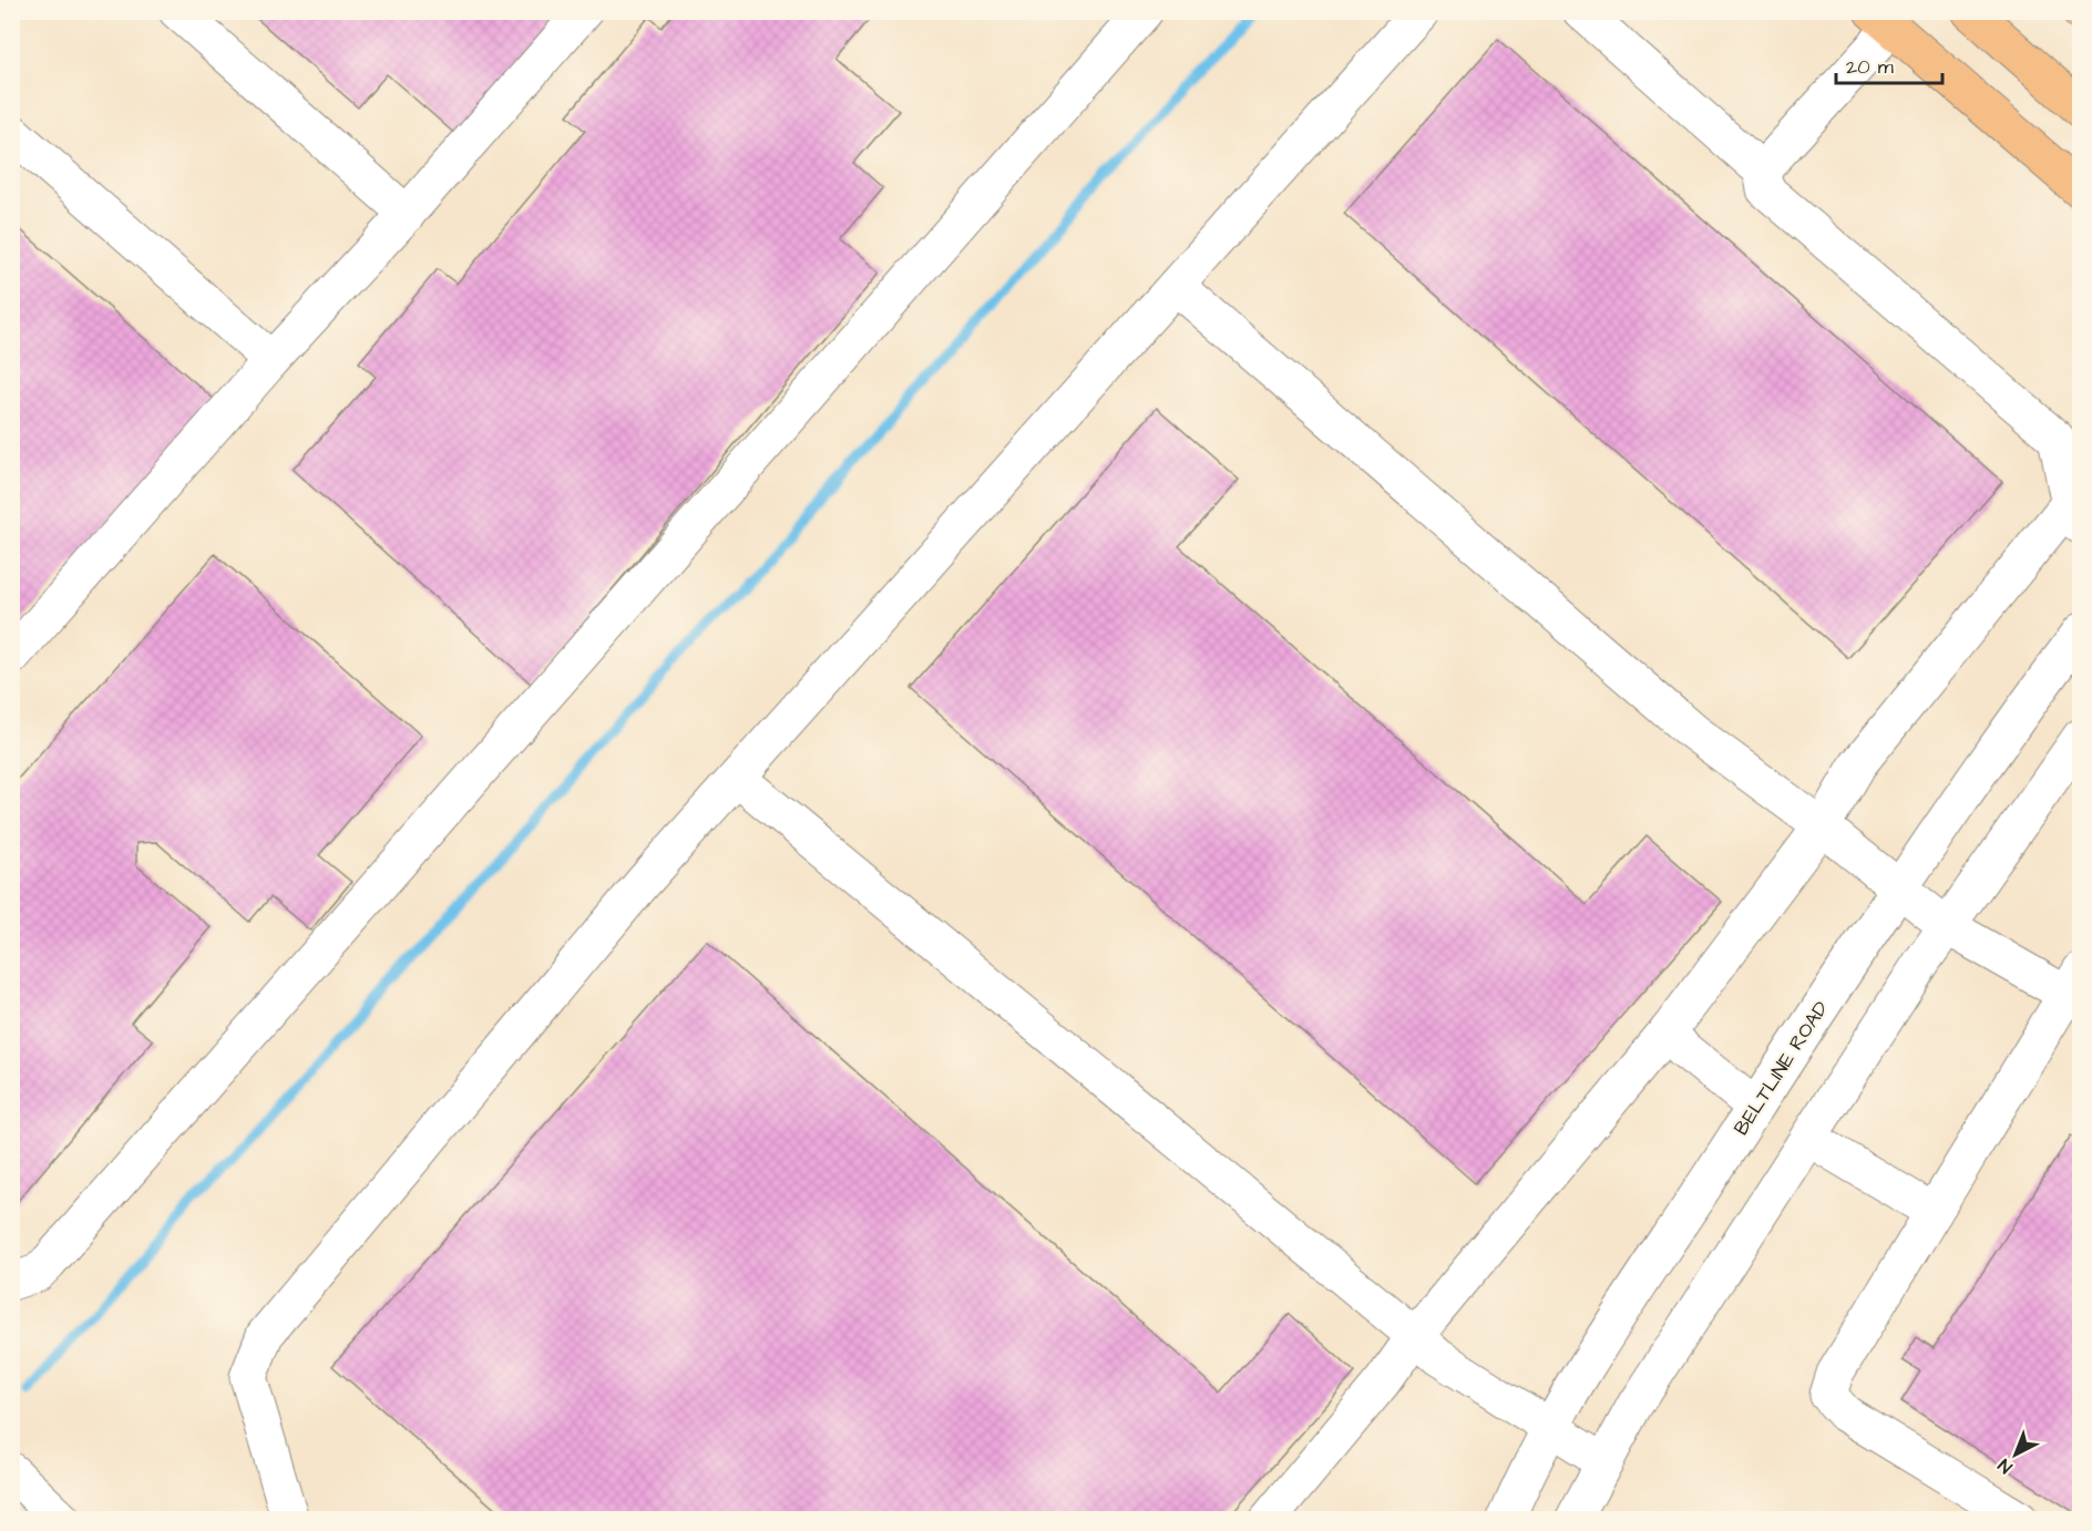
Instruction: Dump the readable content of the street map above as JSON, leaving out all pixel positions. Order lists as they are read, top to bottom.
{
  "streets": {
    "street": ["BELTLINE ROAD"]
  },
  "scale_bar": "20 m",
  "north": "bottom left"
}
